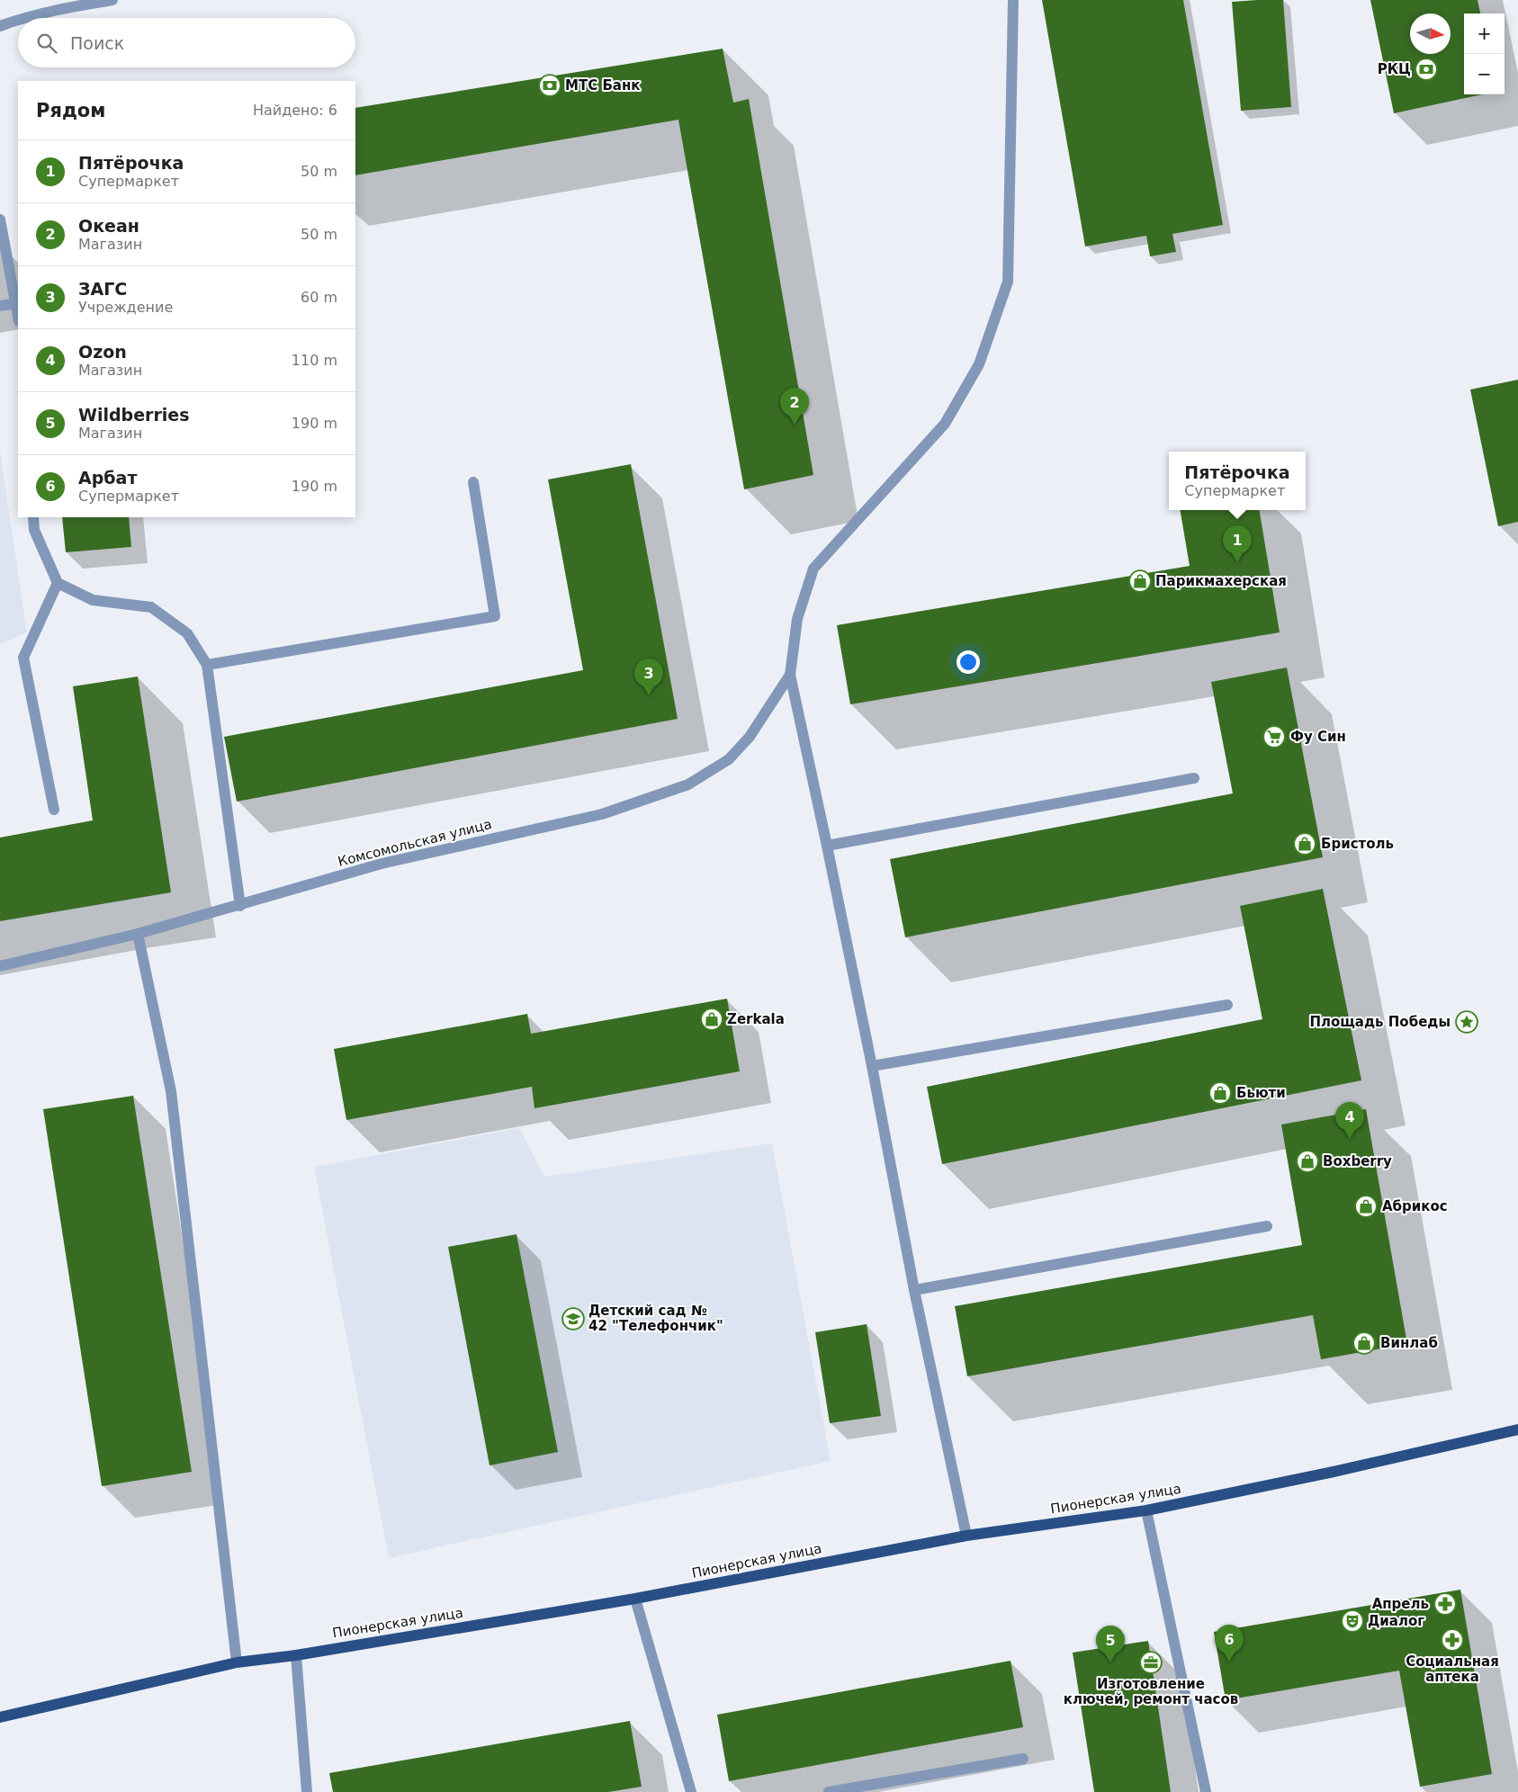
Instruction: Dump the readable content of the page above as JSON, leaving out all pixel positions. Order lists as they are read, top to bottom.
{
  "streets": {
    "main road": ["Пионерская улица"],
    "street": ["Комсомольская улица"]
  },
  "places": {
    "bank": ["РКЦ", "МТС Банк"],
    "shop": [
      "Парикмахерская",
      "Бристоль",
      "Zerkala",
      "Бьюти",
      "Boxberry",
      "Абрикос",
      "Винлаб"
    ],
    "supermarket": ["Фу Син"],
    "place": ["Площадь Победы"],
    "school or university": ["Детский сад № 42 \"Телефончик\""],
    "pharmacy": ["Апрель", "Социальная аптека"],
    "theatre": ["Диалог"],
    "office": ["Изготовление ключей, ремонт часов"]
  },
  "north": "right",
  "page": {
    "map_buttons": ["+", "−"],
    "search": "Поиск",
    "heading": ["Рядом", "Найдено: 6"],
    "list": [
      {
        "mark": "1",
        "name": "Пятёрочка",
        "note": "Супермаркет",
        "value": "50 m"
      },
      {
        "mark": "2",
        "name": "Океан",
        "note": "Магазин",
        "value": "50 m"
      },
      {
        "mark": "3",
        "name": "ЗАГС",
        "note": "Учреждение",
        "value": "60 m"
      },
      {
        "mark": "4",
        "name": "Ozon",
        "note": "Магазин",
        "value": "110 m"
      },
      {
        "mark": "5",
        "name": "Wildberries",
        "note": "Магазин",
        "value": "190 m"
      },
      {
        "mark": "6",
        "name": "Арбат",
        "note": "Супермаркет",
        "value": "190 m"
      }
    ],
    "pins": [
      "2",
      "1",
      "3",
      "4",
      "6",
      "5"
    ],
    "popup": ["Пятёрочка", "Супермаркет"]
  }
}
